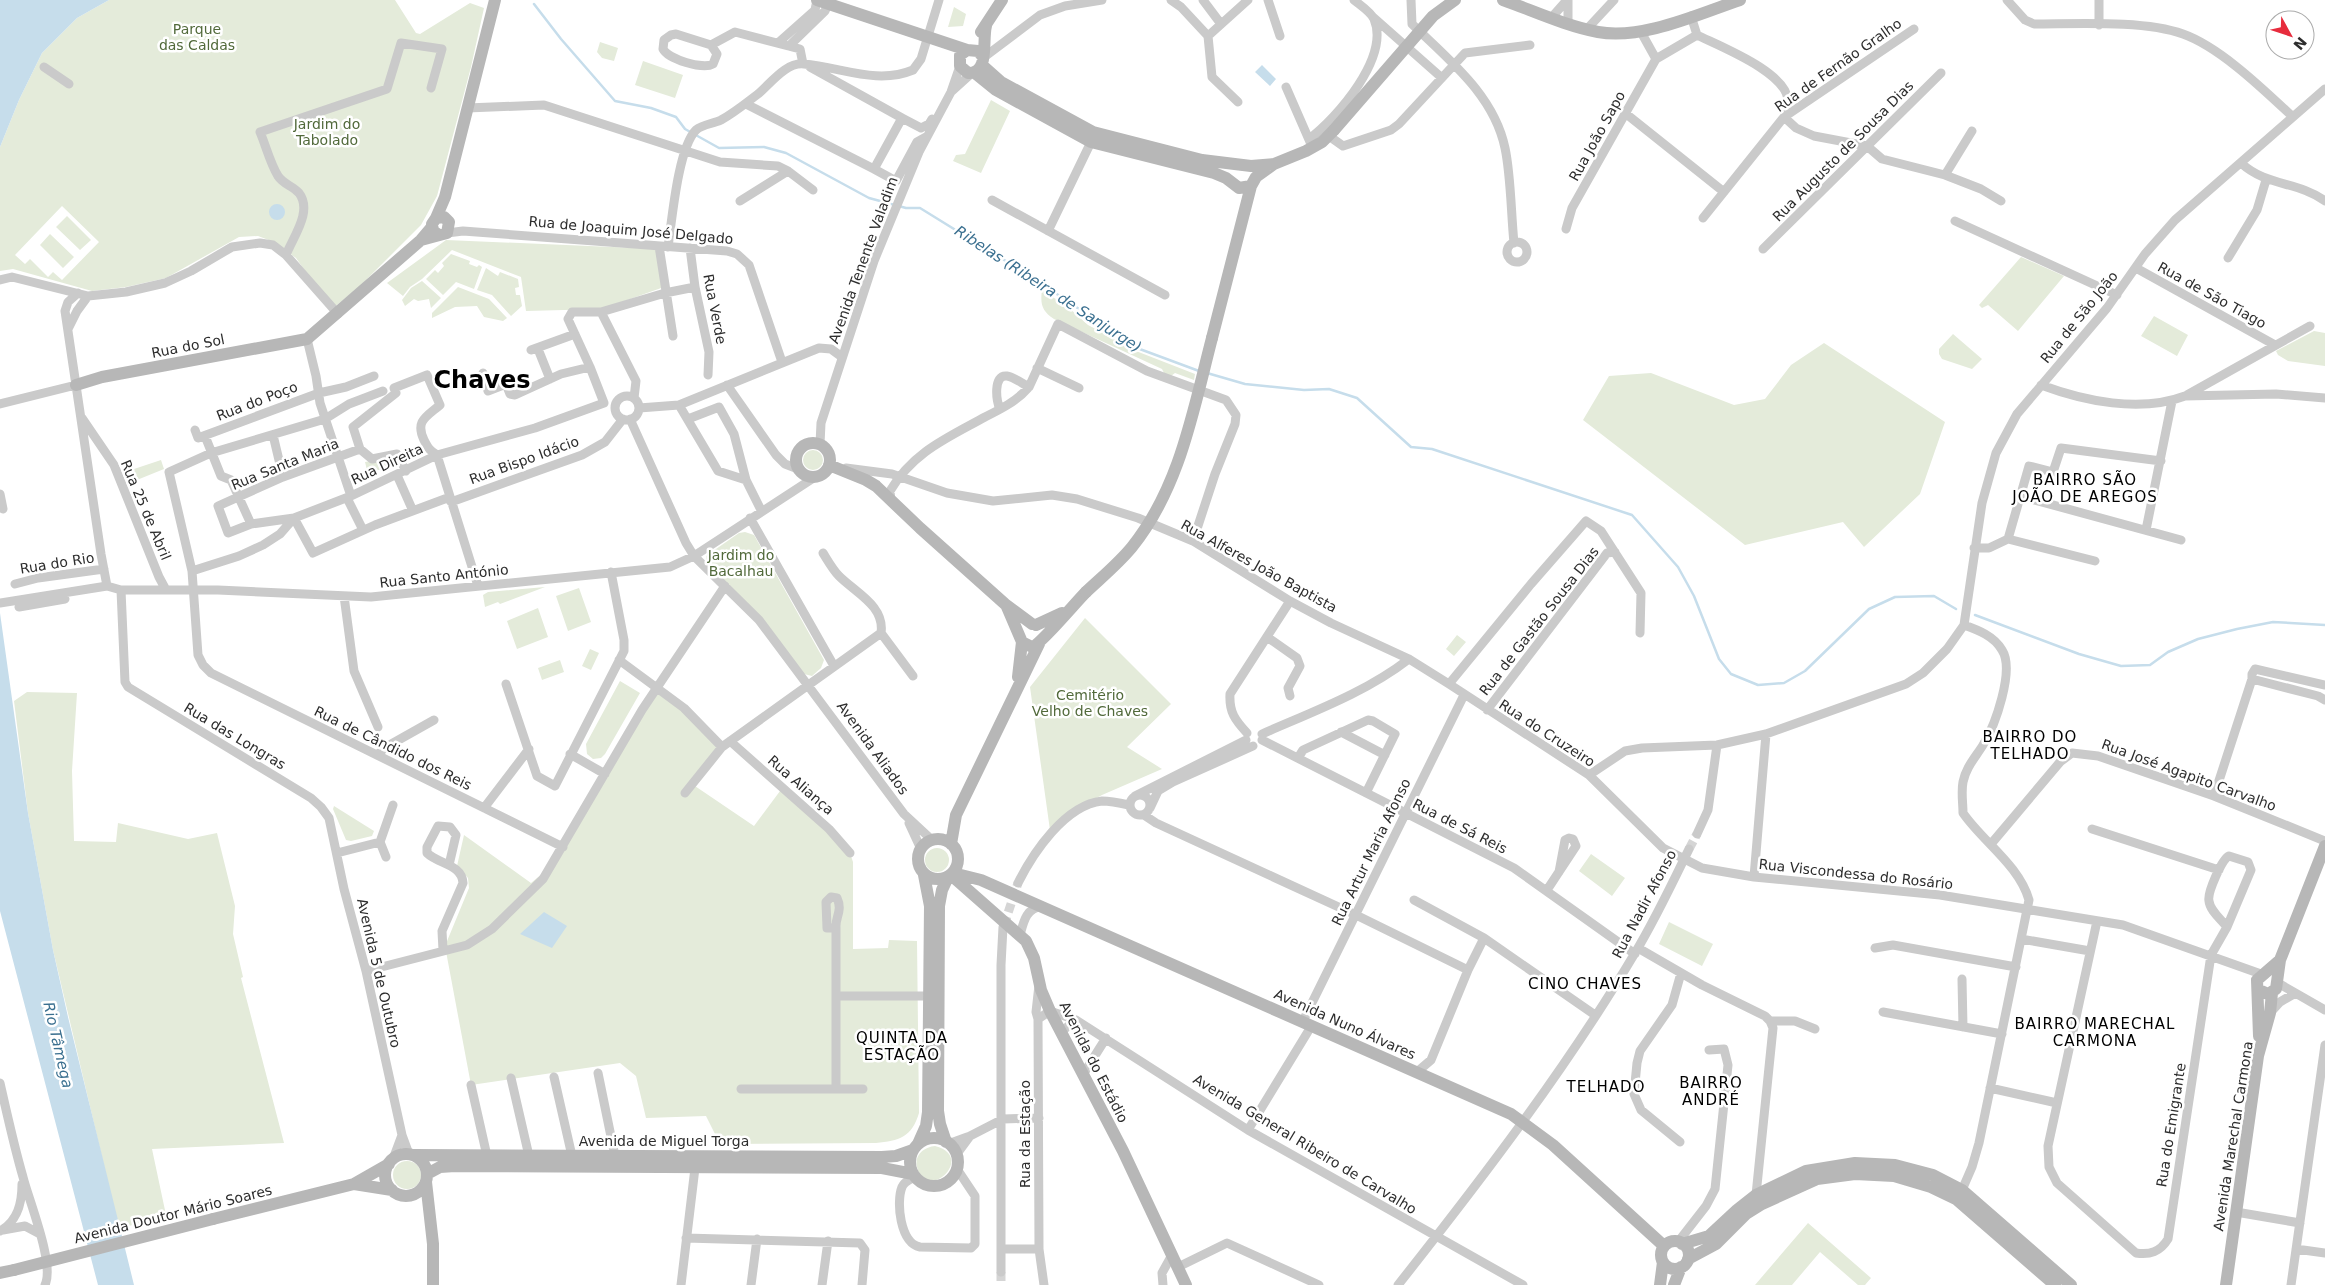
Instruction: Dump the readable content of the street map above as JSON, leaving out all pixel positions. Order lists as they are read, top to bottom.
{
  "streets": {
    "main road": [
      "Rua do Sol",
      "Avenida Nuno Álvares",
      "Avenida do Estádio",
      "Avenida Marechal Carmona",
      "Avenida de Miguel Torga",
      "Avenida Doutor Mário Soares"
    ],
    "street": [
      "Rua de Fernão Gralho",
      "Rua João Sapo",
      "Rua Augusto de Sousa Dias",
      "Rua de Joaquim José Delgado",
      "Avenida Tenente Valadim",
      "Rua de São Tiago",
      "Rua Verde",
      "Rua de São João",
      "Rua do Poço",
      "Rua Bispo Idácio",
      "Rua Santa Maria",
      "Rua Direita",
      "Rua 25 de Abril",
      "Rua do Rio",
      "Rua Alferes João Baptista",
      "Rua Santo António",
      "Rua de Gastão Sousa Dias",
      "Rua do Cruzeiro",
      "Rua das Longras",
      "Rua de Cândido dos Reis",
      "Avenida Aliados",
      "Rua José Agapito Carvalho",
      "Rua Aliança",
      "Rua de Sá Reis",
      "Rua Artur Maria Afonso",
      "Rua Viscondessa do Rosário",
      "Rua Nadir Afonso",
      "Avenida 5 de Outubro",
      "Rua do Emigrante",
      "Rua da Estação",
      "Avenida General Ribeiro de Carvalho"
    ]
  },
  "crossings": [
    ["Rua de Joaquim José Delgado", "Rua Verde"],
    ["Avenida Tenente Valadim", "Rua Alferes João Baptista"],
    ["Avenida Tenente Valadim", "Rua Santo António"],
    ["Rua de São Tiago", "Rua de São João"],
    ["Rua Bispo Idácio", "Rua Direita"],
    ["Rua Bispo Idácio", "Avenida Aliados"],
    ["Rua Santa Maria", "Rua Direita"],
    ["Rua 25 de Abril", "Rua Santo António"],
    ["Rua Alferes João Baptista", "Rua Santo António"],
    ["Rua Alferes João Baptista", "Rua do Cruzeiro"],
    ["Rua Santo António", "Rua das Longras"],
    ["Rua Santo António", "Rua de Cândido dos Reis"],
    ["Rua Santo António", "Avenida Aliados"],
    ["Rua de Gastão Sousa Dias", "Rua do Cruzeiro"],
    ["Rua do Cruzeiro", "Rua Artur Maria Afonso"],
    ["Rua do Cruzeiro", "Rua Viscondessa do Rosário"],
    ["Rua do Cruzeiro", "Rua Nadir Afonso"],
    ["Rua das Longras", "Avenida 5 de Outubro"],
    ["Rua de Sá Reis", "Rua Artur Maria Afonso"],
    ["Rua de Sá Reis", "Rua Nadir Afonso"],
    ["Rua Artur Maria Afonso", "Avenida Nuno Álvares"],
    ["Rua Artur Maria Afonso", "Avenida General Ribeiro de Carvalho"],
    ["Rua Viscondessa do Rosário", "Rua Nadir Afonso"],
    ["Rua Viscondessa do Rosário", "Rua do Emigrante"],
    ["Rua Viscondessa do Rosário", "Avenida Marechal Carmona"],
    ["Rua Nadir Afonso", "Avenida Nuno Álvares"],
    ["Rua Nadir Afonso", "Avenida General Ribeiro de Carvalho"],
    ["Avenida 5 de Outubro", "Avenida de Miguel Torga"],
    ["Avenida 5 de Outubro", "Avenida Doutor Mário Soares"],
    ["Avenida Nuno Álvares", "Avenida do Estádio"],
    ["Avenida do Estádio", "Rua da Estação"],
    ["Avenida do Estádio", "Avenida General Ribeiro de Carvalho"],
    ["Avenida de Miguel Torga", "Avenida Doutor Mário Soares"]
  ],
  "districts": [
    "Chaves",
    "BAIRRO SÃO JOÃO DE AREGOS",
    "BAIRRO DO TELHADO",
    "CINO CHAVES",
    "BAIRRO MARECHAL CARMONA",
    "QUINTA DA ESTAÇÃO",
    "BAIRRO ANDRÉ",
    "TELHADO"
  ],
  "water": ["Ribelas (Ribeira de Sanjurge)", "Rio Tâmega"],
  "parks": [
    "Parque das Caldas",
    "Jardim do Tabolado",
    "Jardim do Bacalhau",
    "Cemitério Velho de Chaves"
  ],
  "north": "bottom right"
}
